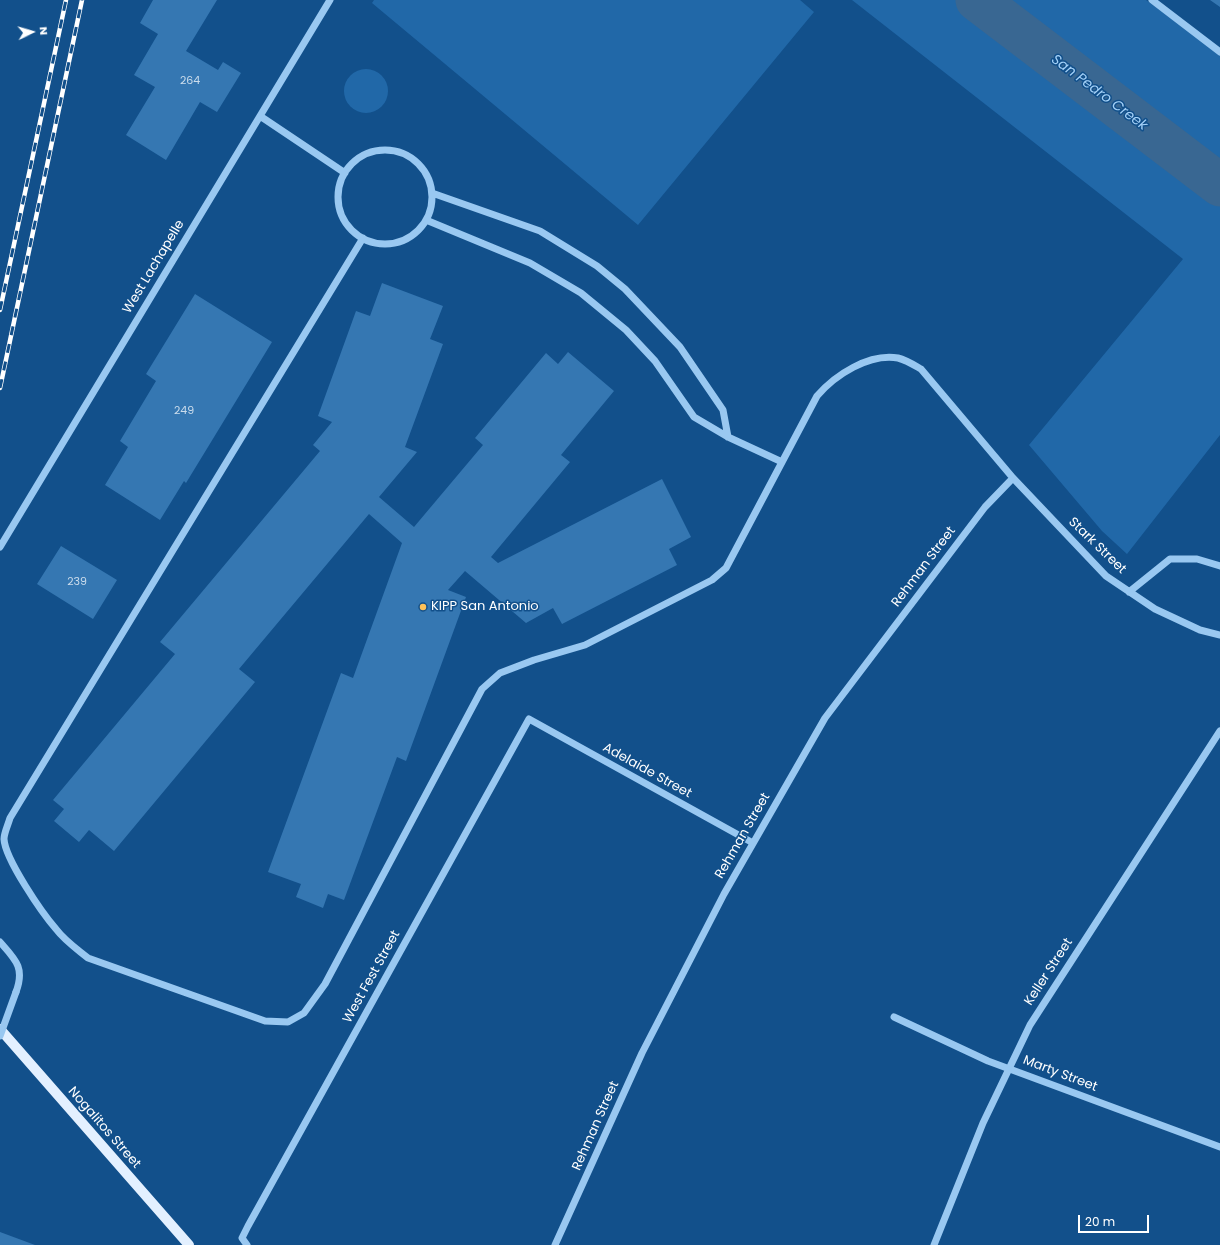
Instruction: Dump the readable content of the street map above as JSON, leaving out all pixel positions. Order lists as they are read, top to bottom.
{
  "streets": {
    "main road": ["Nogalitos Street"],
    "street": [
      "West Lachapelle",
      "Stark Street",
      "Rehman Street",
      "Adelaide Street",
      "Keller Street",
      "West Fest Street",
      "Marty Street"
    ]
  },
  "crossings": [
    ["Stark Street", "Rehman Street"],
    ["Rehman Street", "Adelaide Street"],
    ["Adelaide Street", "West Fest Street"],
    ["Keller Street", "Marty Street"]
  ],
  "water": ["San Pedro Creek"],
  "places": ["KIPP San Antonio"],
  "house_numbers": ["264", "249", "239"],
  "scale_bar": "20 m",
  "north": "right"
}
